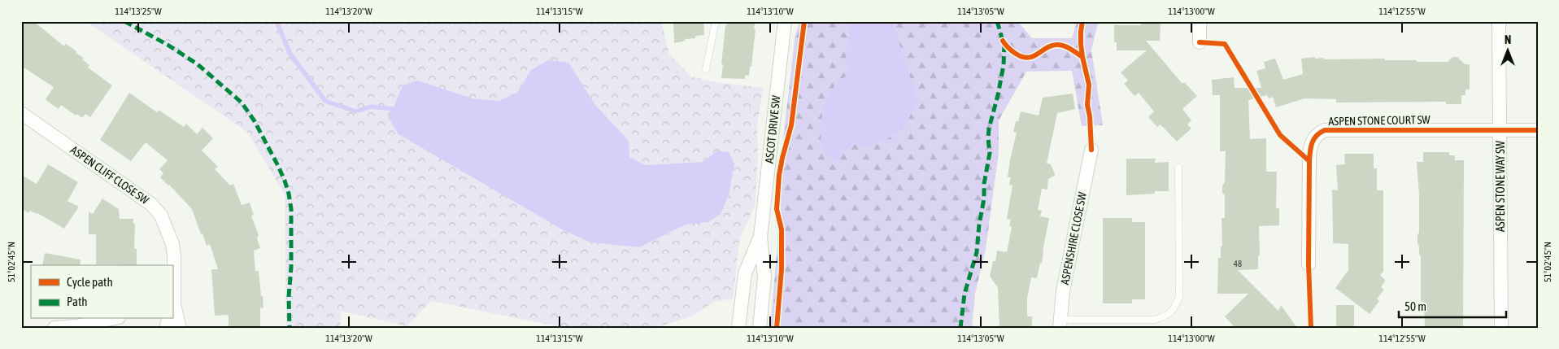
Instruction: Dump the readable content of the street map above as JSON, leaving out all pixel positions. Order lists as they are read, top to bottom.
{
  "streets": {
    "street": [
      "ASPEN STONE COURT SW",
      "ASCOT DRIVE SW",
      "ASPEN CLIFF CLOSE SW",
      "ASPEN STONE WAY SW",
      "ASPENSHIRE CLOSE SW"
    ]
  },
  "crossings": [
    ["ASPEN STONE COURT SW", "ASPEN STONE WAY SW"]
  ],
  "house_numbers": ["48"],
  "legend": ["Cycle path", "Path"],
  "scale_bar": "50 m",
  "north": "top",
  "coordinates": [
    "114°13'25\"W",
    "114°13'20\"W",
    "114°13'15\"W",
    "114°13'10\"W",
    "114°13'05\"W",
    "114°13'00\"W",
    "114°12'55\"W",
    "51°02'45\"N"
  ]
}
